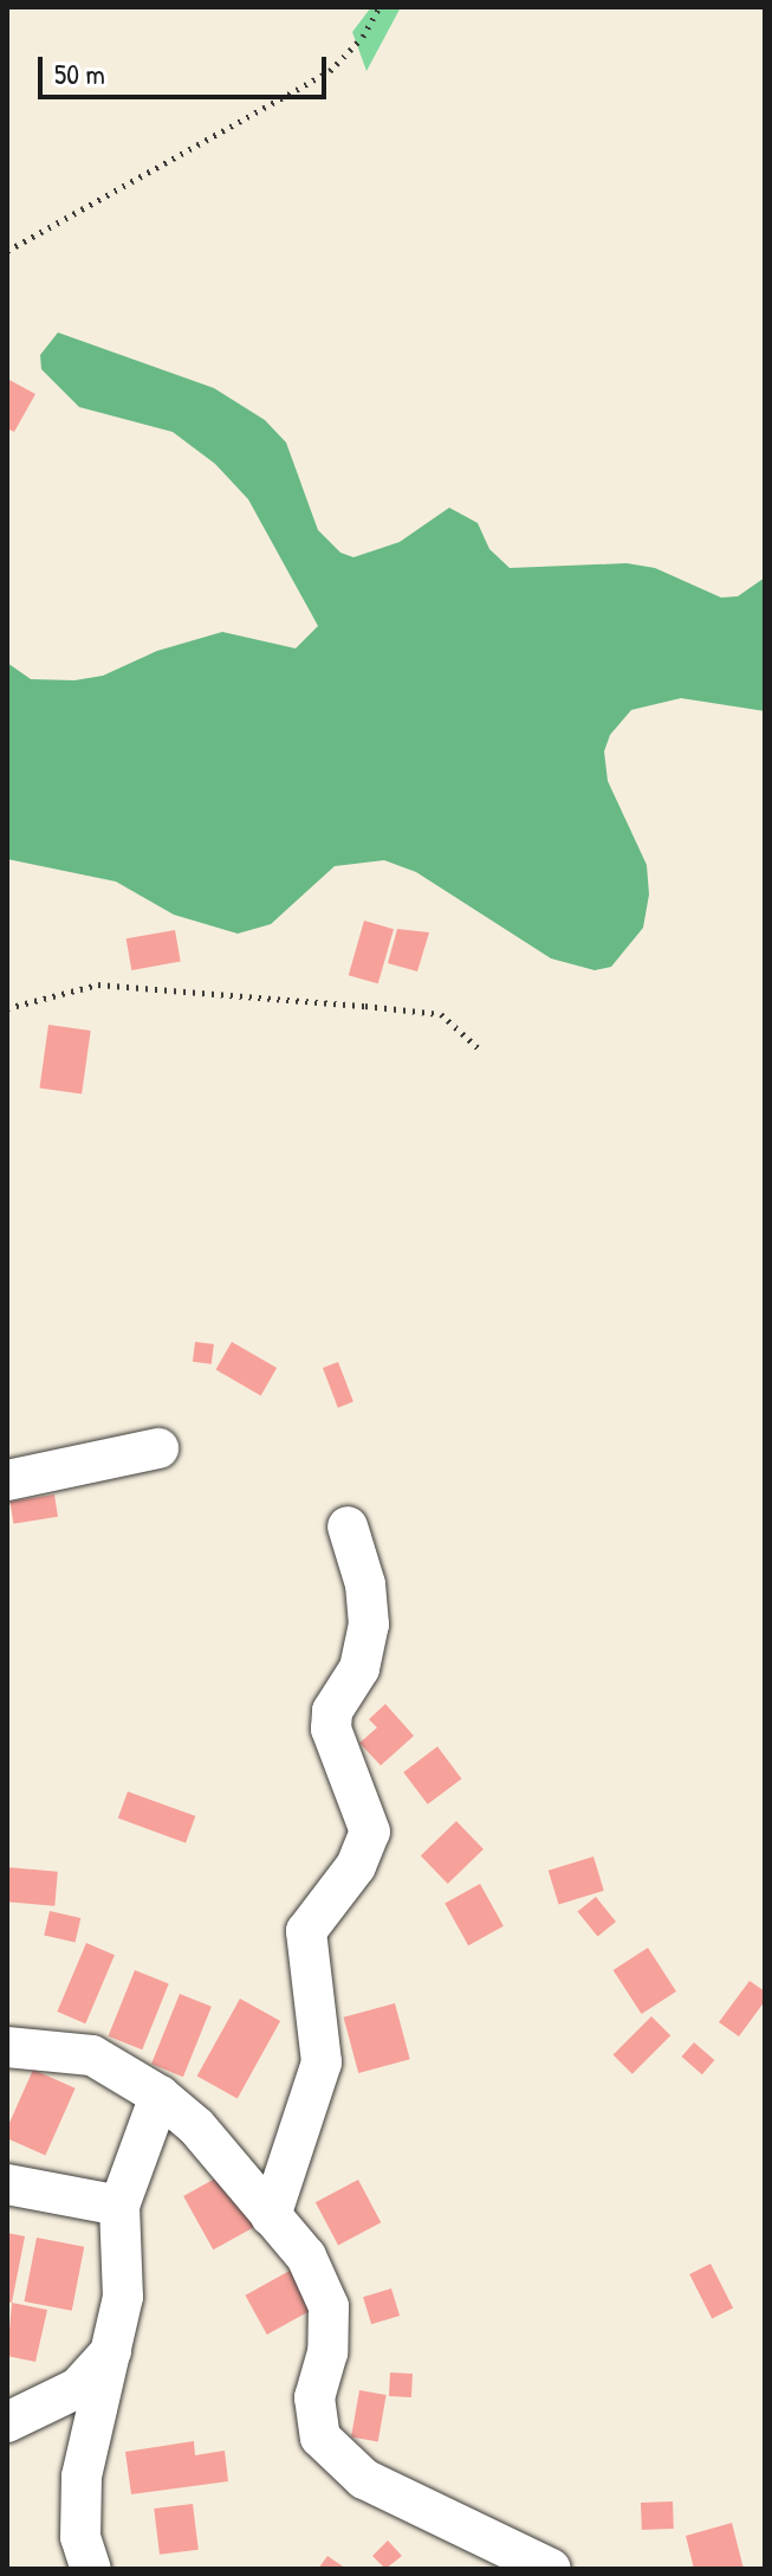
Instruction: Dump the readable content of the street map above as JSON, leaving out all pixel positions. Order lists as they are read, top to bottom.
{
  "scale_bar": "50 m"
}
